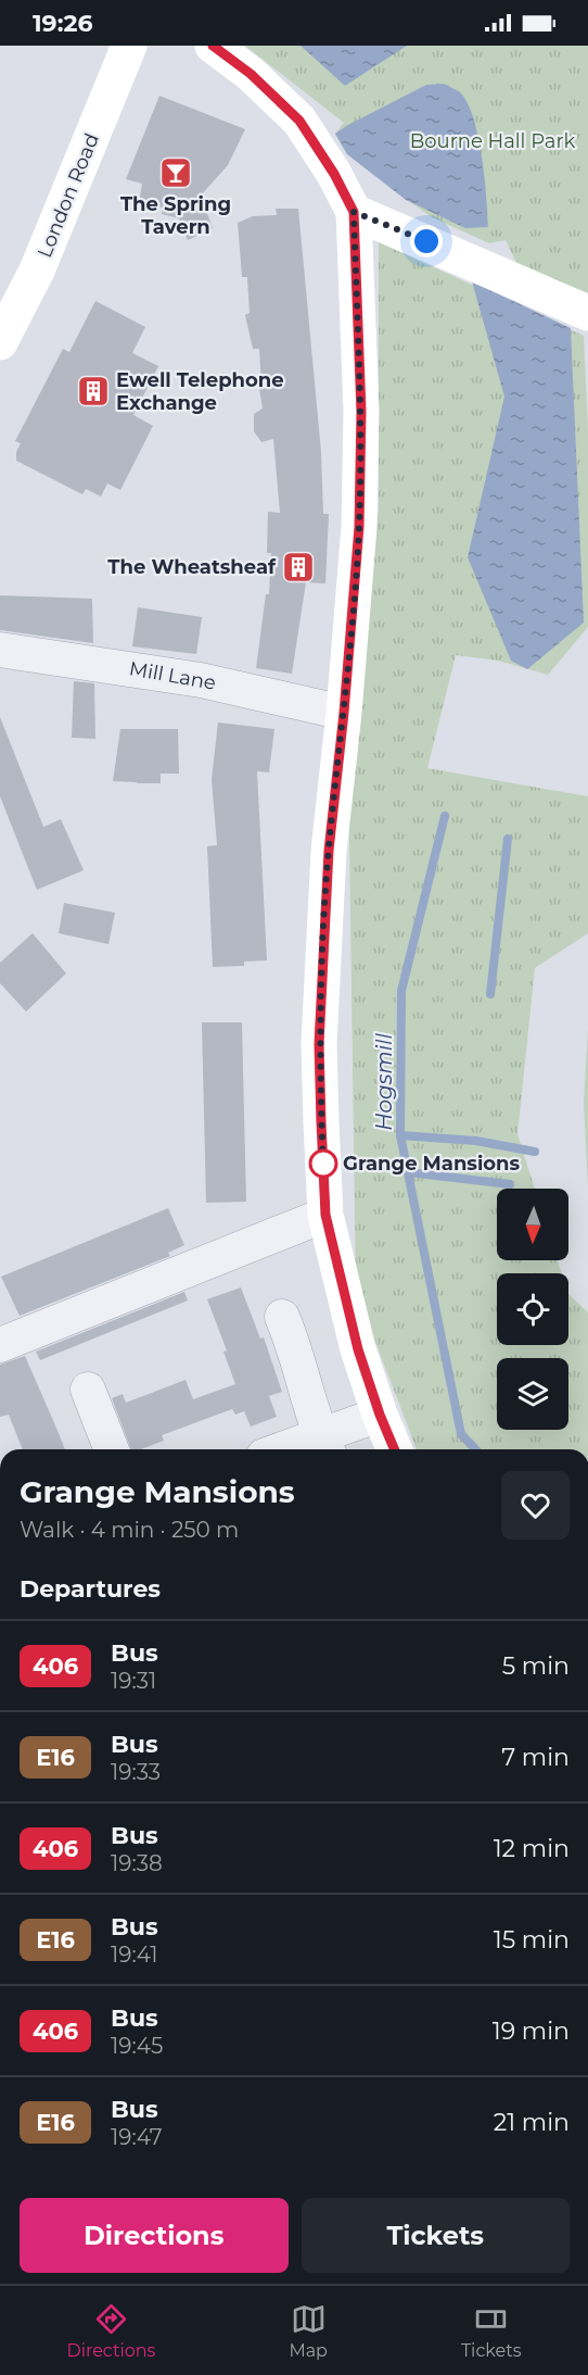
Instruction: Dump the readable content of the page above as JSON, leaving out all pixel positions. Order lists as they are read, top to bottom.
{
  "streets": {
    "street": ["London Road", "Mill Lane"]
  },
  "water": ["Hogsmill"],
  "parks": ["Bourne Hall Park"],
  "places": {
    "bar": ["The Spring Tavern"],
    "building": ["Ewell Telephone Exchange", "The Wheatsheaf"],
    "other": ["Grange Mansions"]
  },
  "lines": ["bus line 406"],
  "north": "bottom",
  "page": {
    "status": "19:26",
    "heading": [
      ["Grange Mansions", "Walk · 4 min · 250 m"],
      "Departures"
    ],
    "list": [
      {
        "mark": "406",
        "name": "Bus",
        "note": "19:31",
        "value": "5 min"
      },
      {
        "mark": "E16",
        "name": "Bus",
        "note": "19:33",
        "value": "7 min"
      },
      {
        "mark": "406",
        "name": "Bus",
        "note": "19:38",
        "value": "12 min"
      },
      {
        "mark": "E16",
        "name": "Bus",
        "note": "19:41",
        "value": "15 min"
      },
      {
        "mark": "406",
        "name": "Bus",
        "note": "19:45",
        "value": "19 min"
      },
      {
        "mark": "E16",
        "name": "Bus",
        "note": "19:47",
        "value": "21 min"
      }
    ],
    "buttons": ["Directions", "Tickets"],
    "tabs": ["Directions", "Map", "Tickets"]
  }
}
